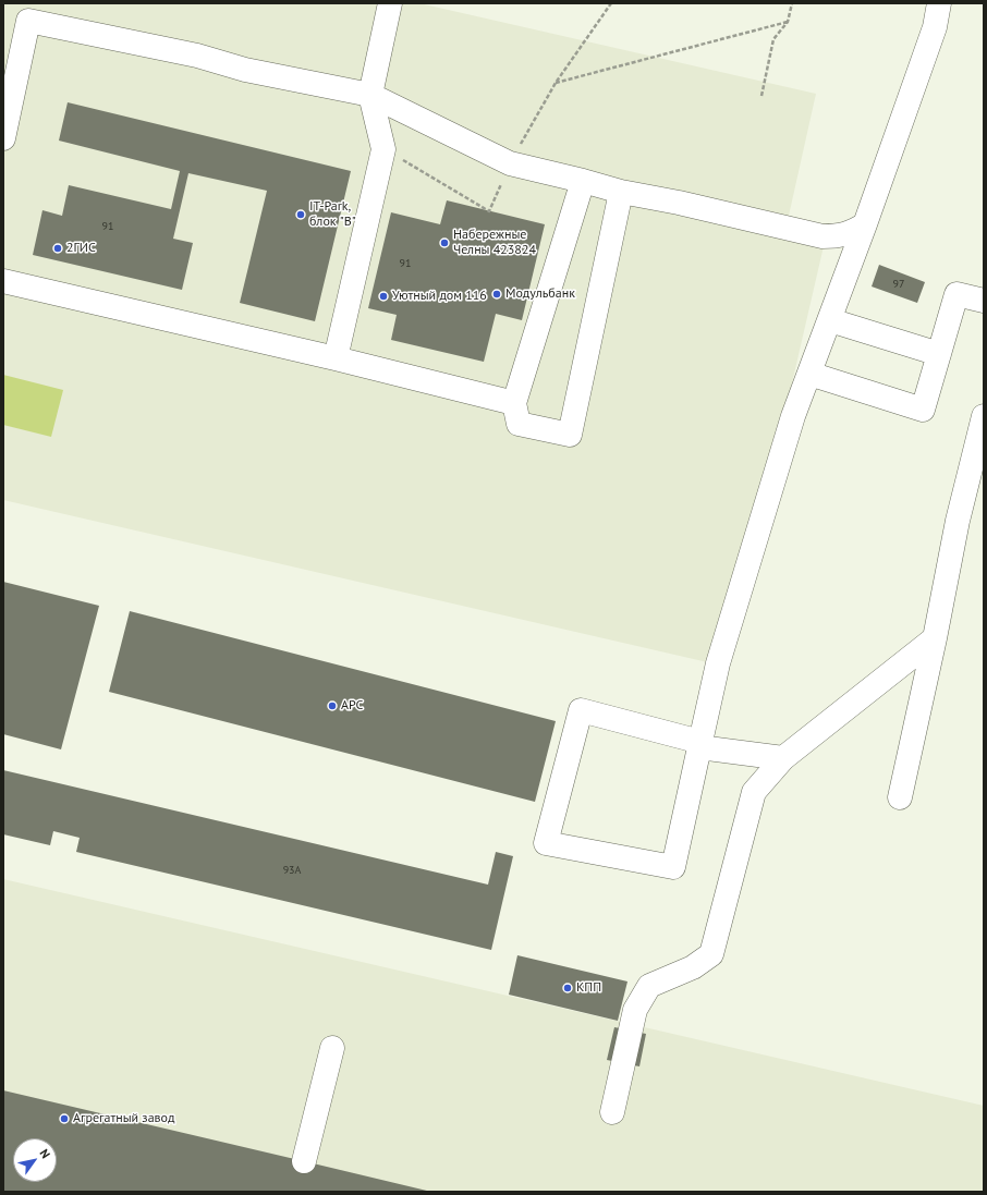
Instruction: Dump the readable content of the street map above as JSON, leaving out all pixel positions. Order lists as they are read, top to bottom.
{
  "places": [
    "IT-Park, блок \"В\"",
    "Набережные Челны 423824",
    "2ГИС",
    "Модульбанк",
    "Уютный дом 116",
    "АРС",
    "КПП",
    "Агрегатный завод"
  ],
  "house_numbers": [
    "91",
    "91",
    "97",
    "93А"
  ],
  "north": "top right"
}
